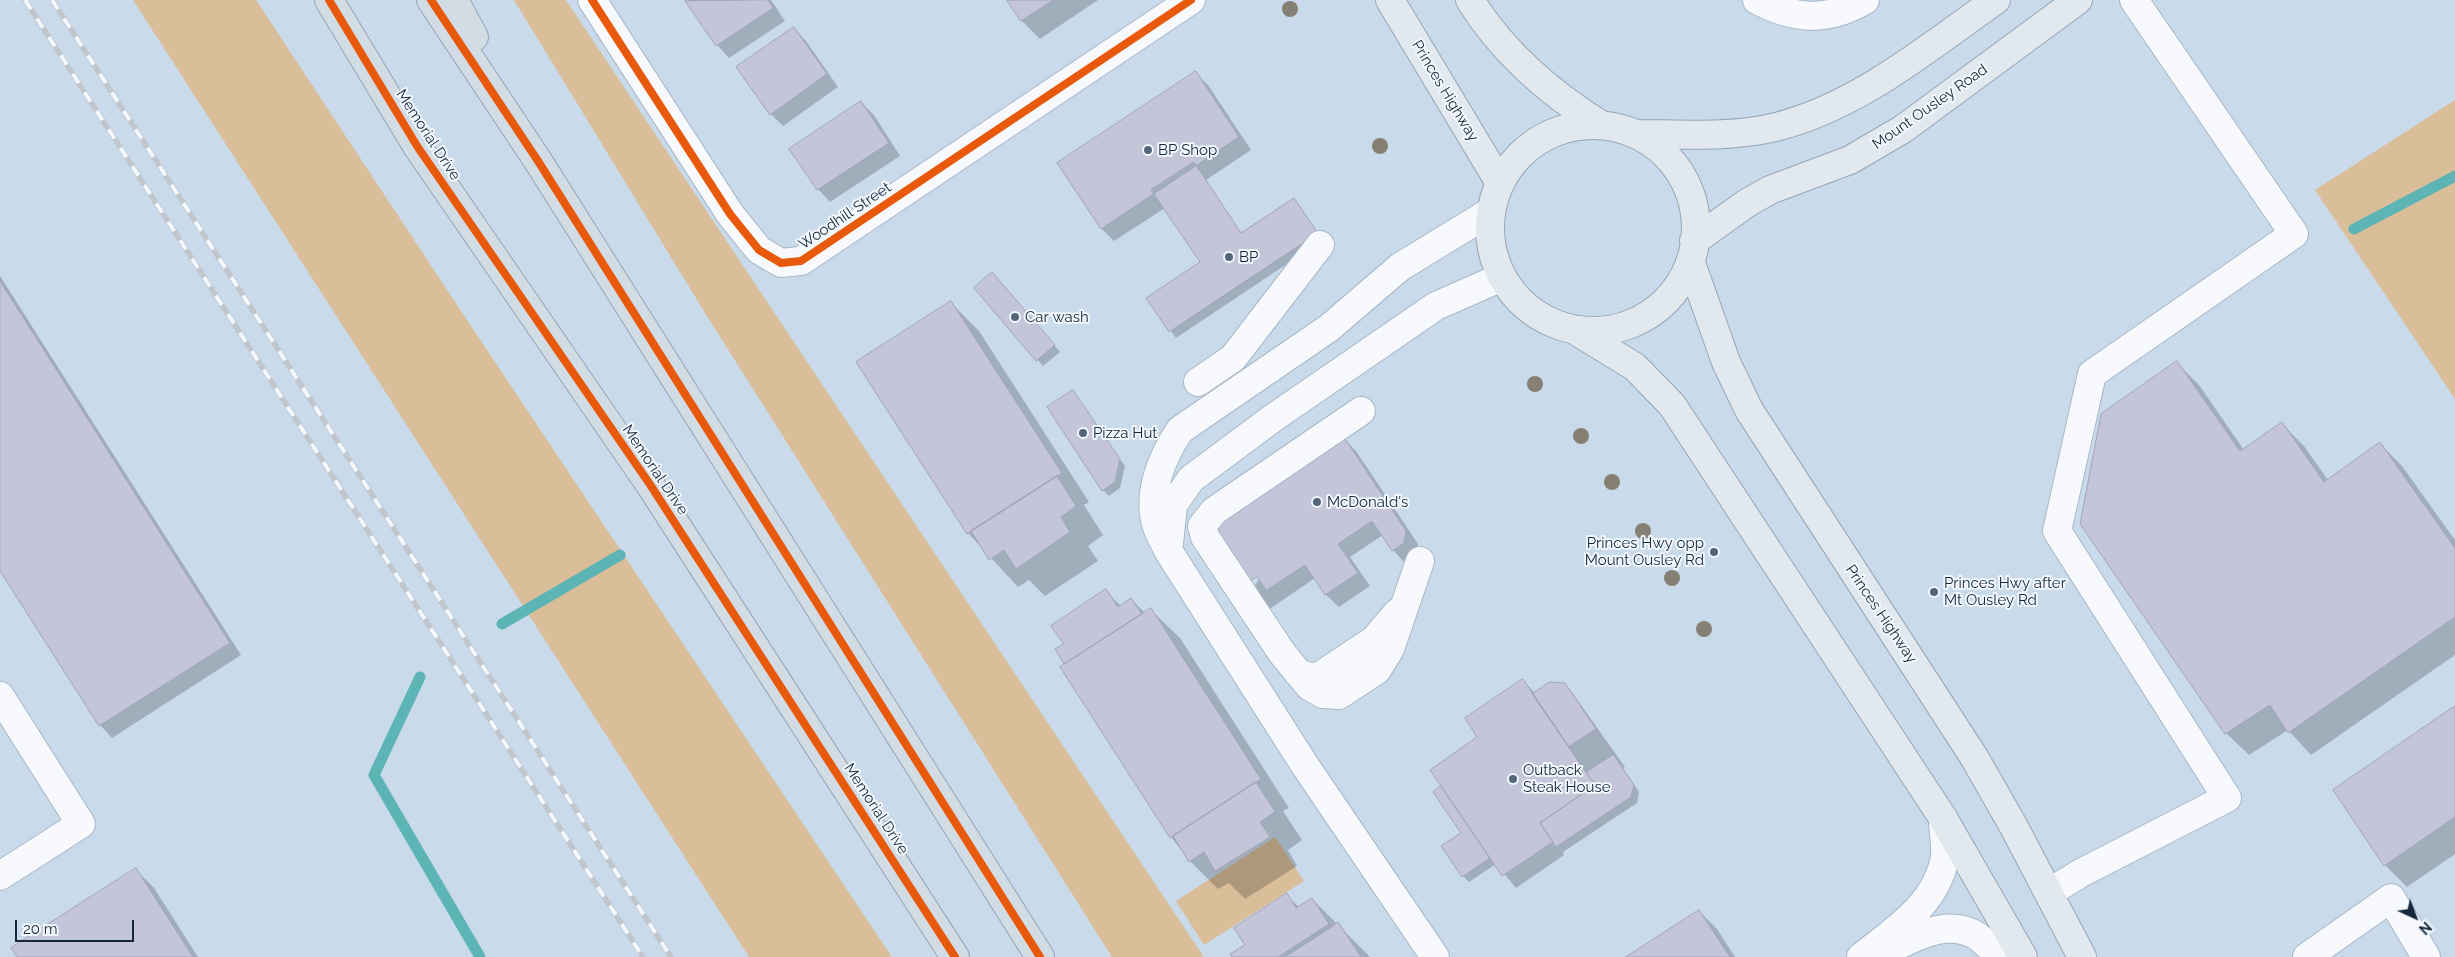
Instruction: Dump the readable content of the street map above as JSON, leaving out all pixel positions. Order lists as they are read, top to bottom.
{
  "streets": {
    "highway": ["Memorial Drive"],
    "main road": ["Princes Highway", "Mount Ousley Road"],
    "street": ["Woodhill Street"]
  },
  "crossings": [
    ["Princes Highway", "Mount Ousley Road"]
  ],
  "places": [
    "BP Shop",
    "BP",
    "Car wash",
    "Pizza Hut",
    "McDonald's",
    "Princes Hwy opp Mount Ousley Rd",
    "Princes Hwy after Mt Ousley Rd",
    "Outback Steak House"
  ],
  "scale_bar": "20 m",
  "north": "bottom right"
}
